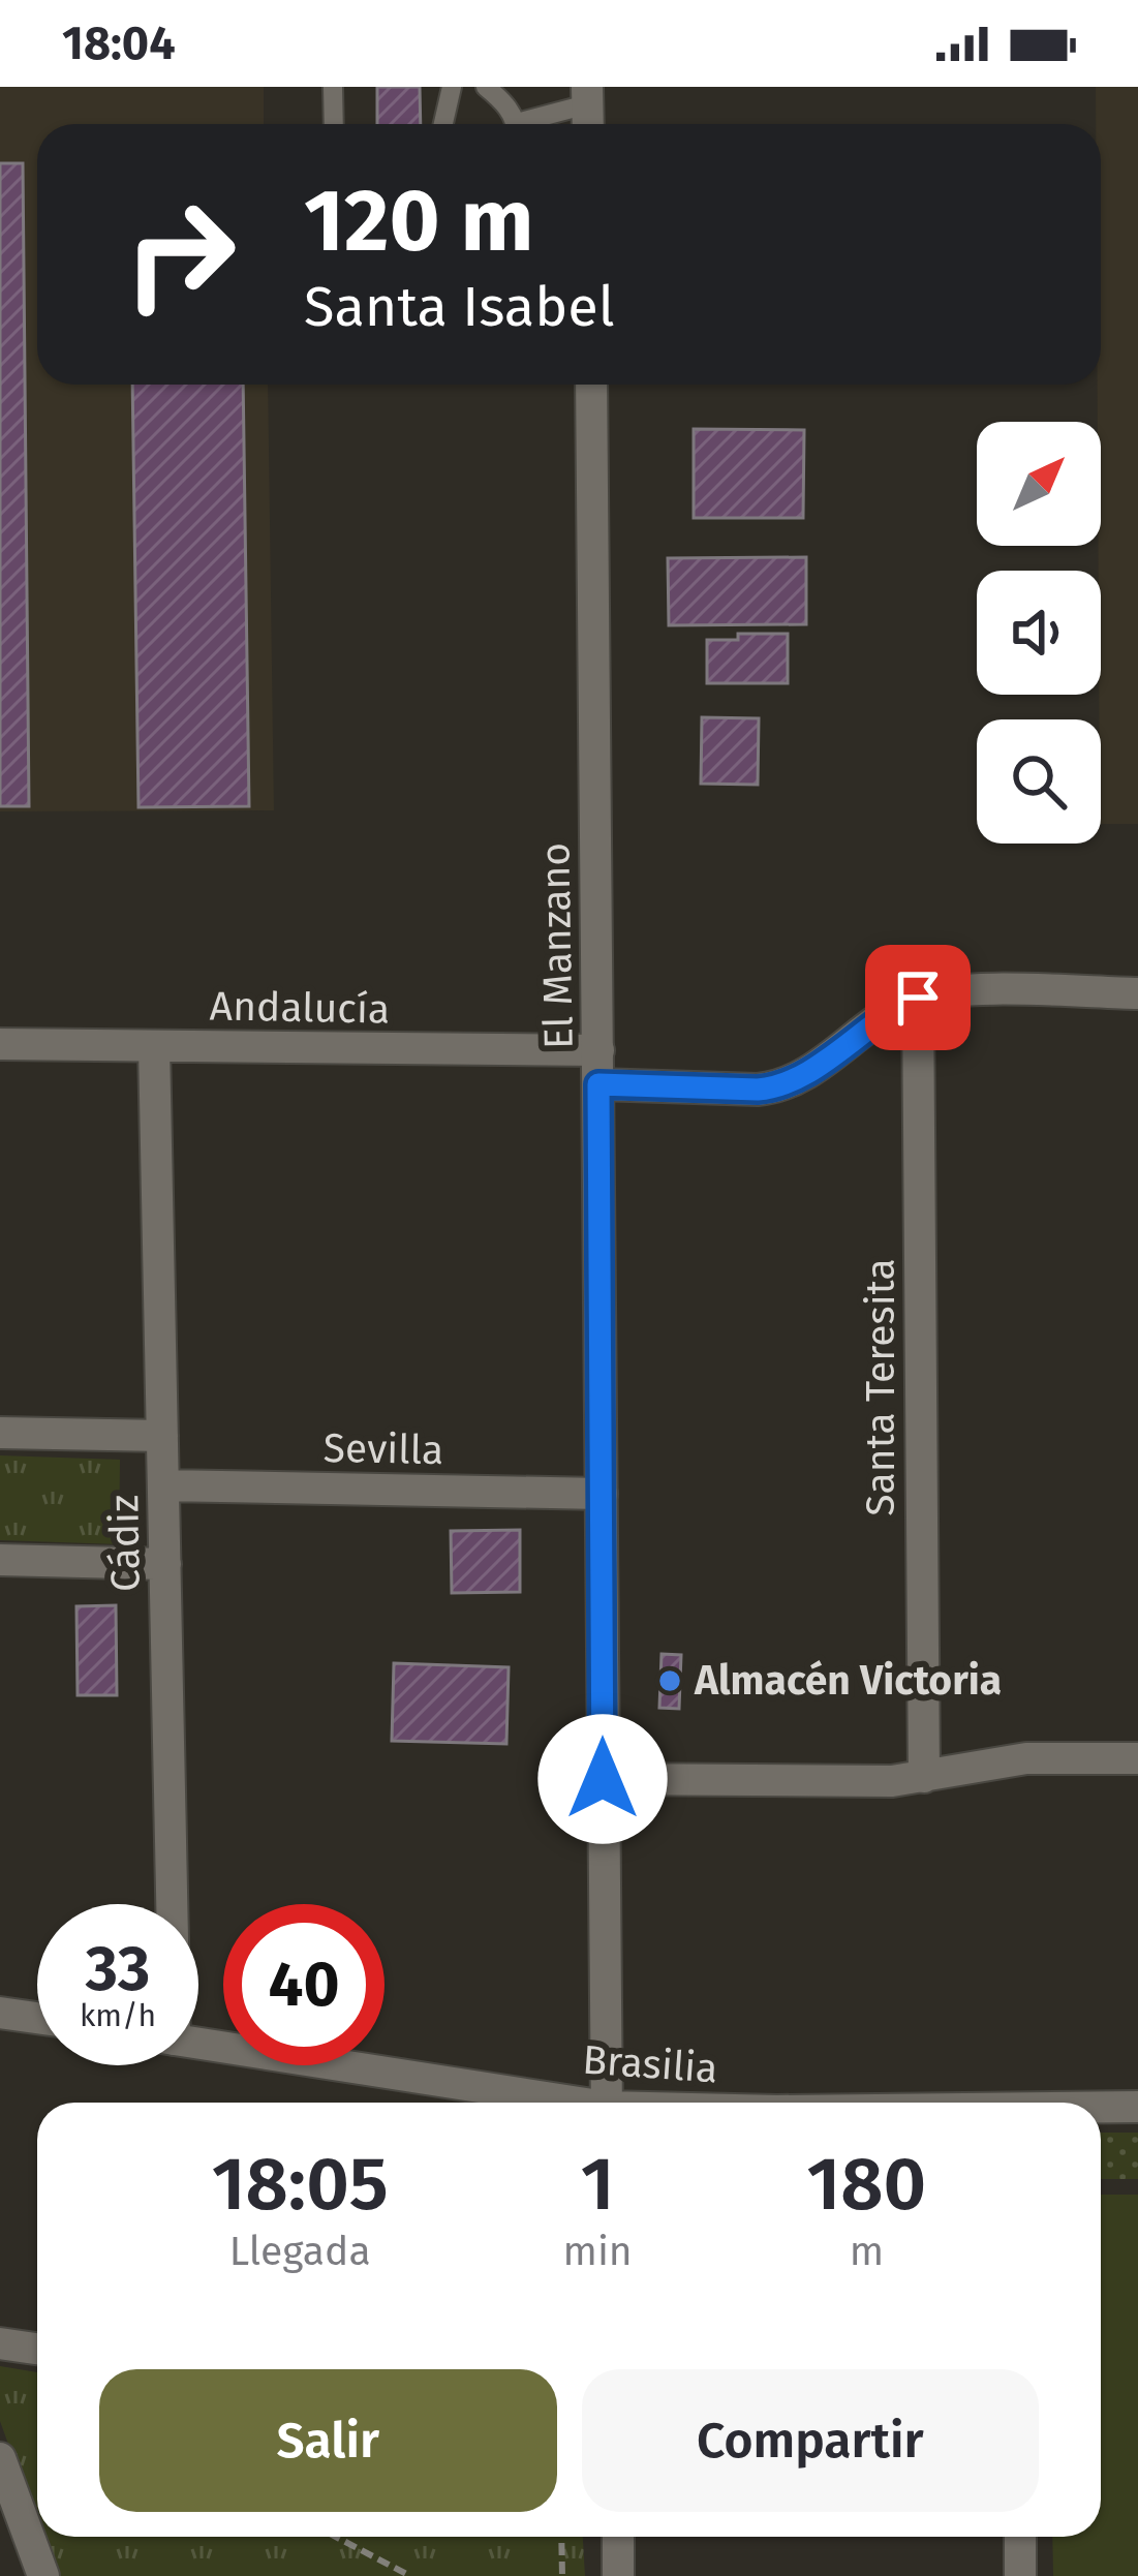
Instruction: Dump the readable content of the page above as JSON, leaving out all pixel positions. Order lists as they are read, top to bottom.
{
  "streets": {
    "street": [
      "El Manzano",
      "Andalucía",
      "Santa Teresita",
      "Sevilla",
      "Cádiz",
      "Brasilia"
    ]
  },
  "crossings": [
    ["El Manzano", "Andalucía"],
    ["El Manzano", "Sevilla"],
    ["Andalucía", "Cádiz"],
    ["Sevilla", "Cádiz"]
  ],
  "places": ["Almacén Victoria"],
  "north": "top right",
  "page": {
    "status": "18:04",
    "turn": ["120 m", "Santa Isabel"],
    "speed": "33 km/h",
    "limit": "40",
    "eta": [
      "18:05",
      "Llegada",
      "1",
      "min",
      "180",
      "m"
    ],
    "buttons": ["Salir", "Compartir"]
  }
}
